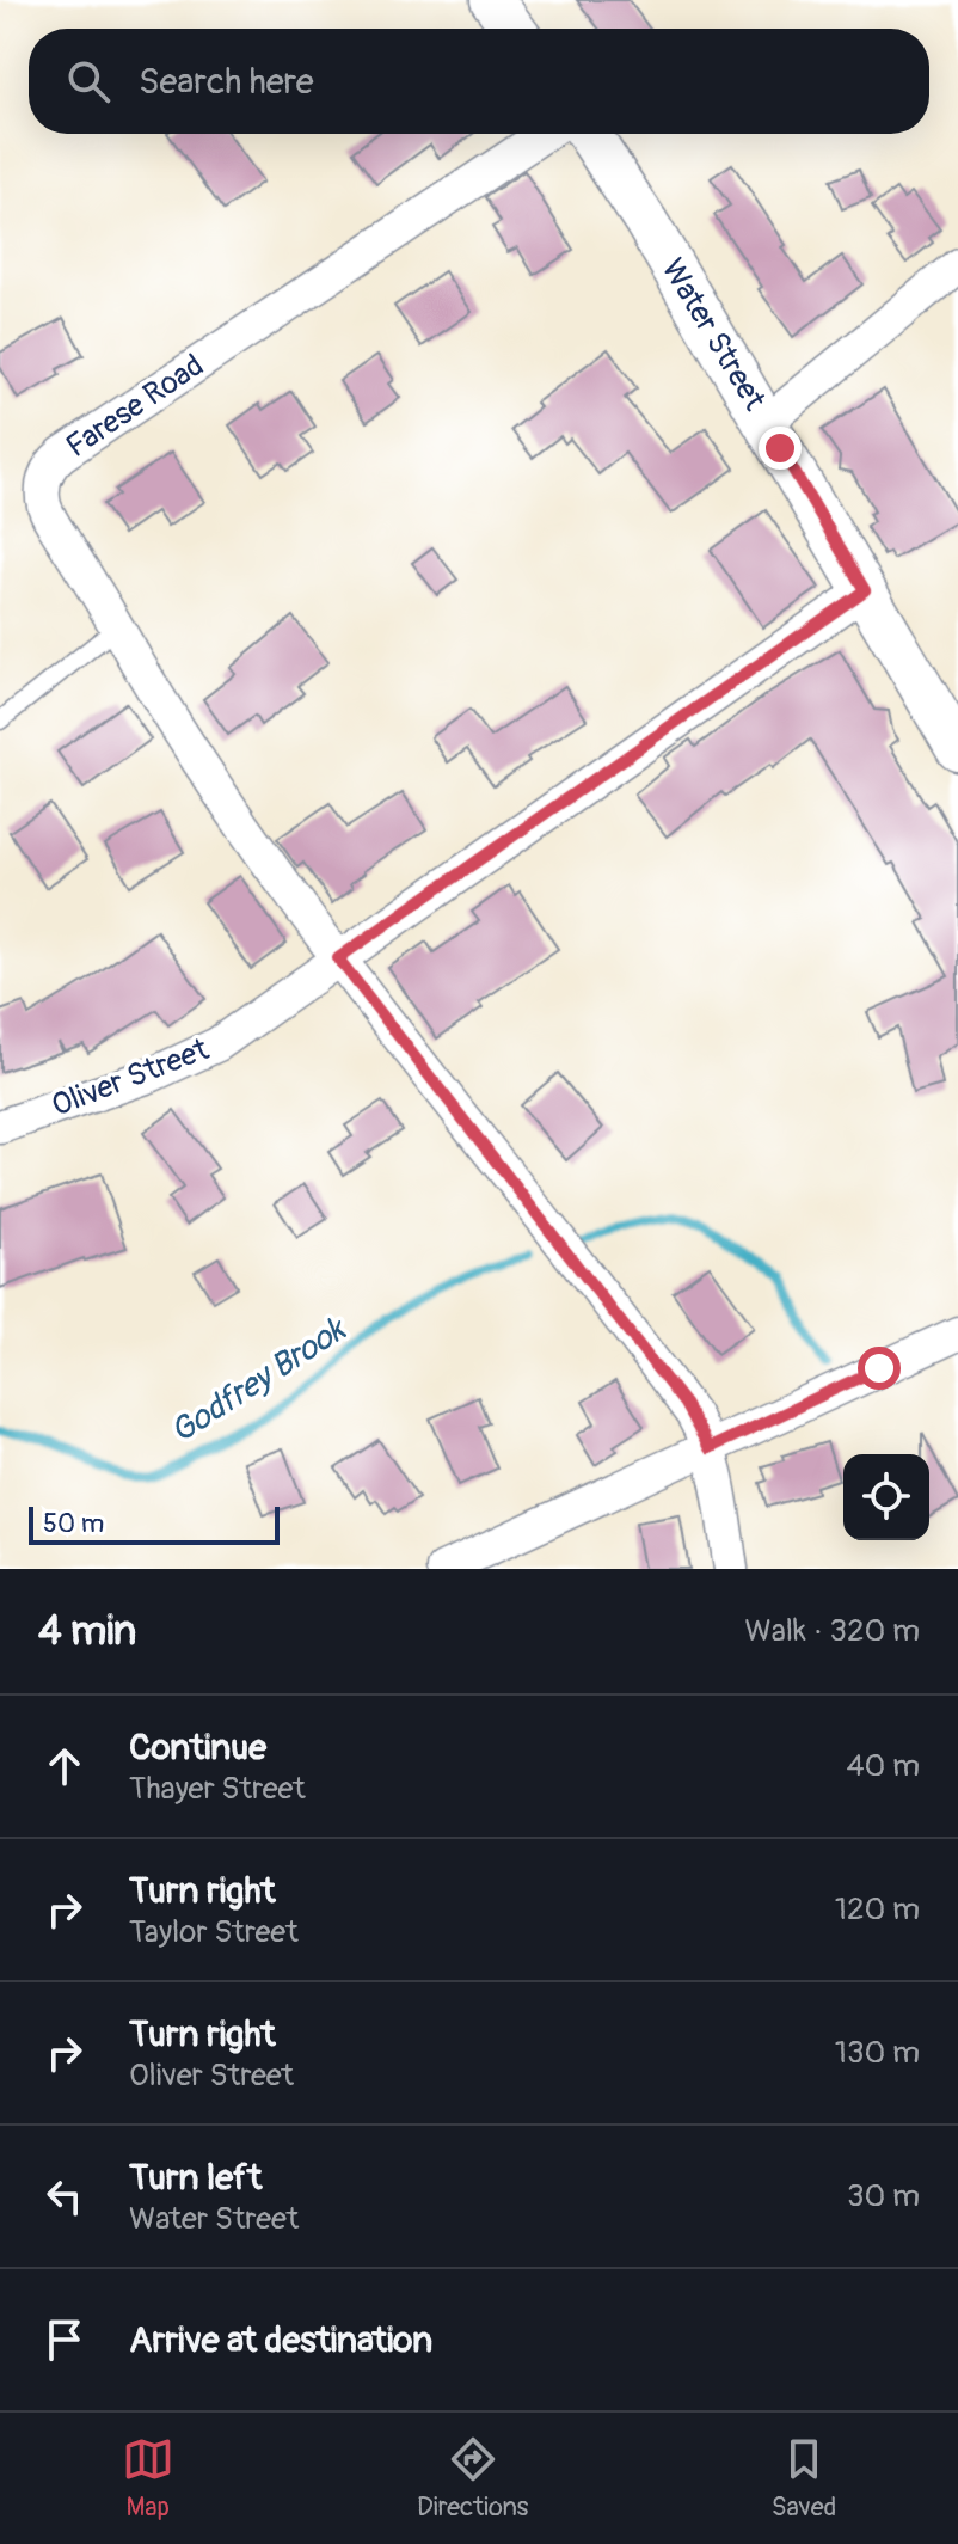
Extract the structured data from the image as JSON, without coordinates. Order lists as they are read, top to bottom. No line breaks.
{"streets":{"street":["Water Street","Farese Road","Oliver Street"]},"crossings":[["Water Street","Oliver Street"],["Farese Road","Oliver Street"]],"water":["Godfrey Brook"],"scale_bar":"50 m","page":{"search":"Search here","scale":"50 m","heading":["4 min","Walk · 320 m"],"list":[["Continue","Thayer Street","40 m"],["Turn right","Taylor Street","120 m"],["Turn right","Oliver Street","130 m"],["Turn left","Water Street","30 m"],"Arrive at destination"],"nav":["Map","Directions","Saved"]}}
